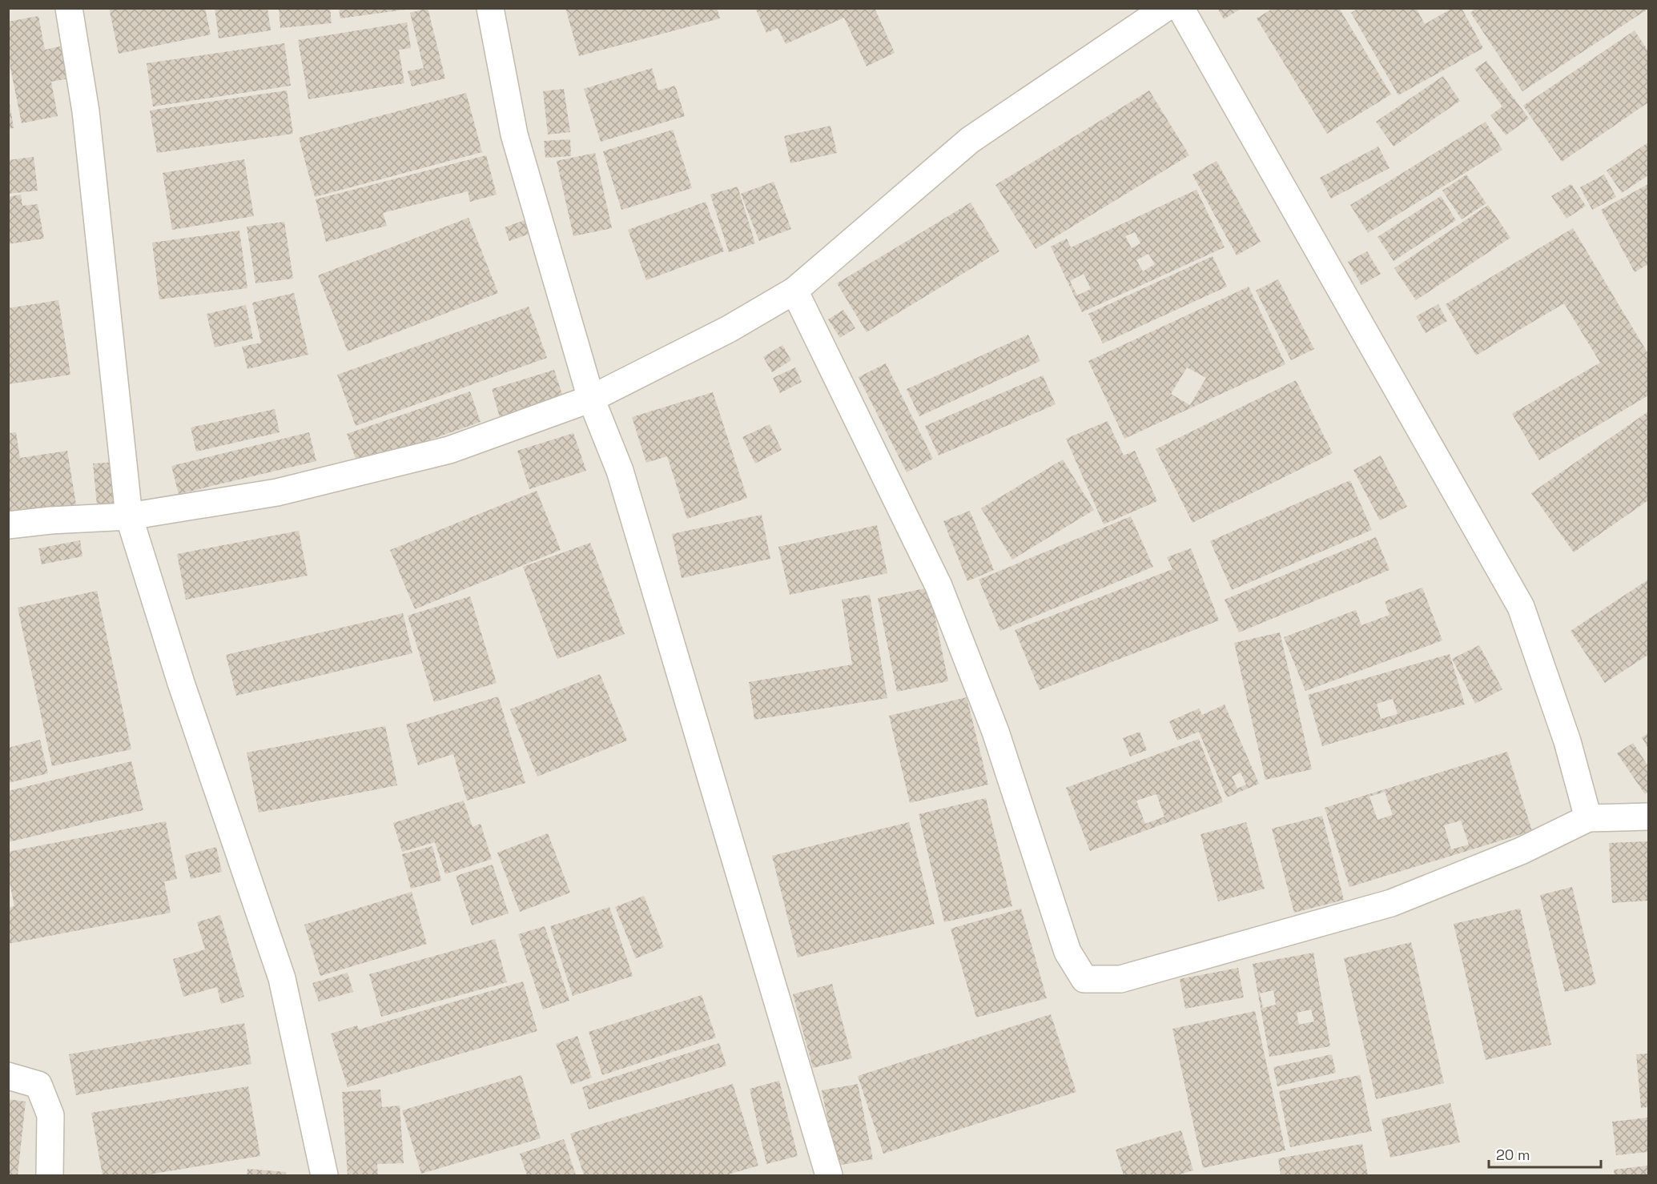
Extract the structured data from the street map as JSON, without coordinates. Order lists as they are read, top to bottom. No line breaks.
{"scale_bar":"20 m"}
